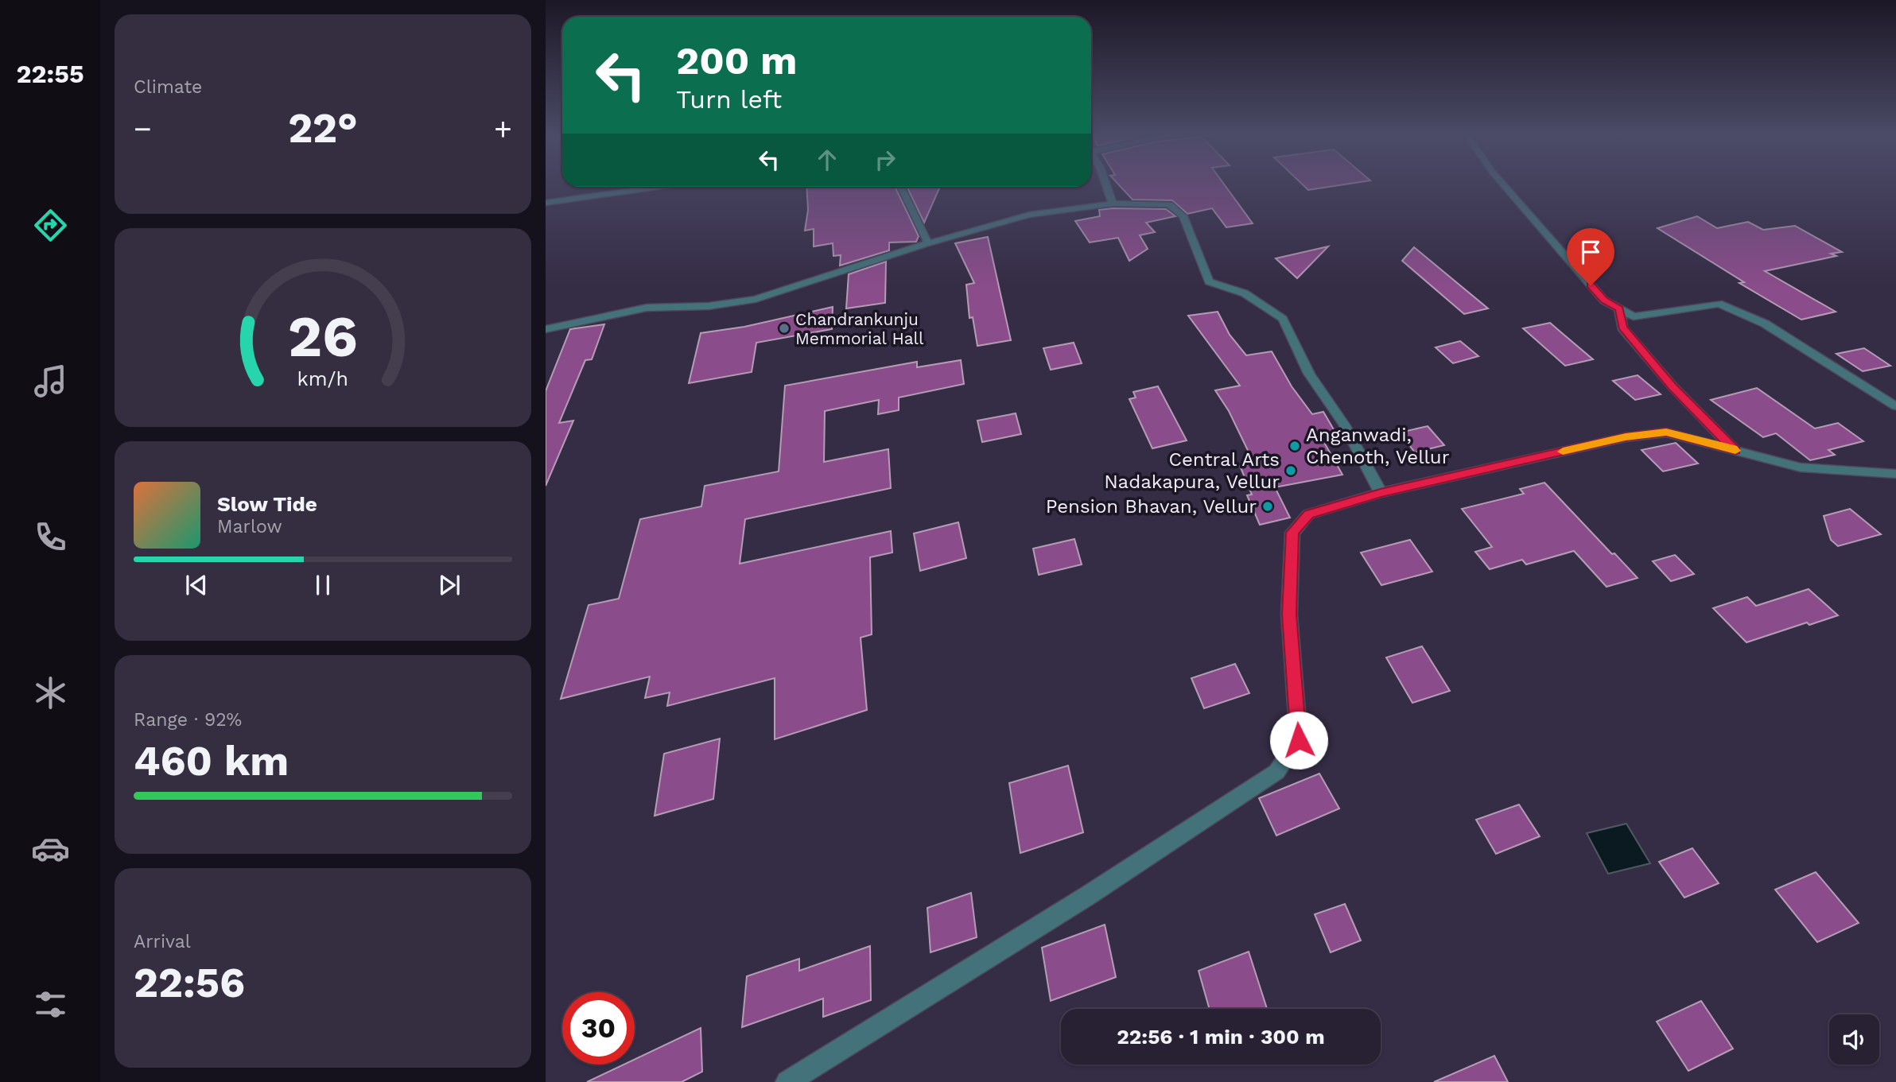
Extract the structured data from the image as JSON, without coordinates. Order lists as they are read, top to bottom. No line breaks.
{"places":["Chandrankunju Memmorial Hall","Anganwadi, Chenoth, Vellur","Central Arts Nadakapura, Vellur","Pension Bhavan, Vellur"],"page":{"tabs":"22:55","tile":["Climate",["Range · 92%","460 km"],["Arrival","22:56"]],"turn":["200 m","Turn left"],"heat":["−","22°","+"],"song":["Slow Tide","Marlow"],"limit":"30","trip":"22:56 · 1 min · 300 m","gauge":["26","km/h"]}}
